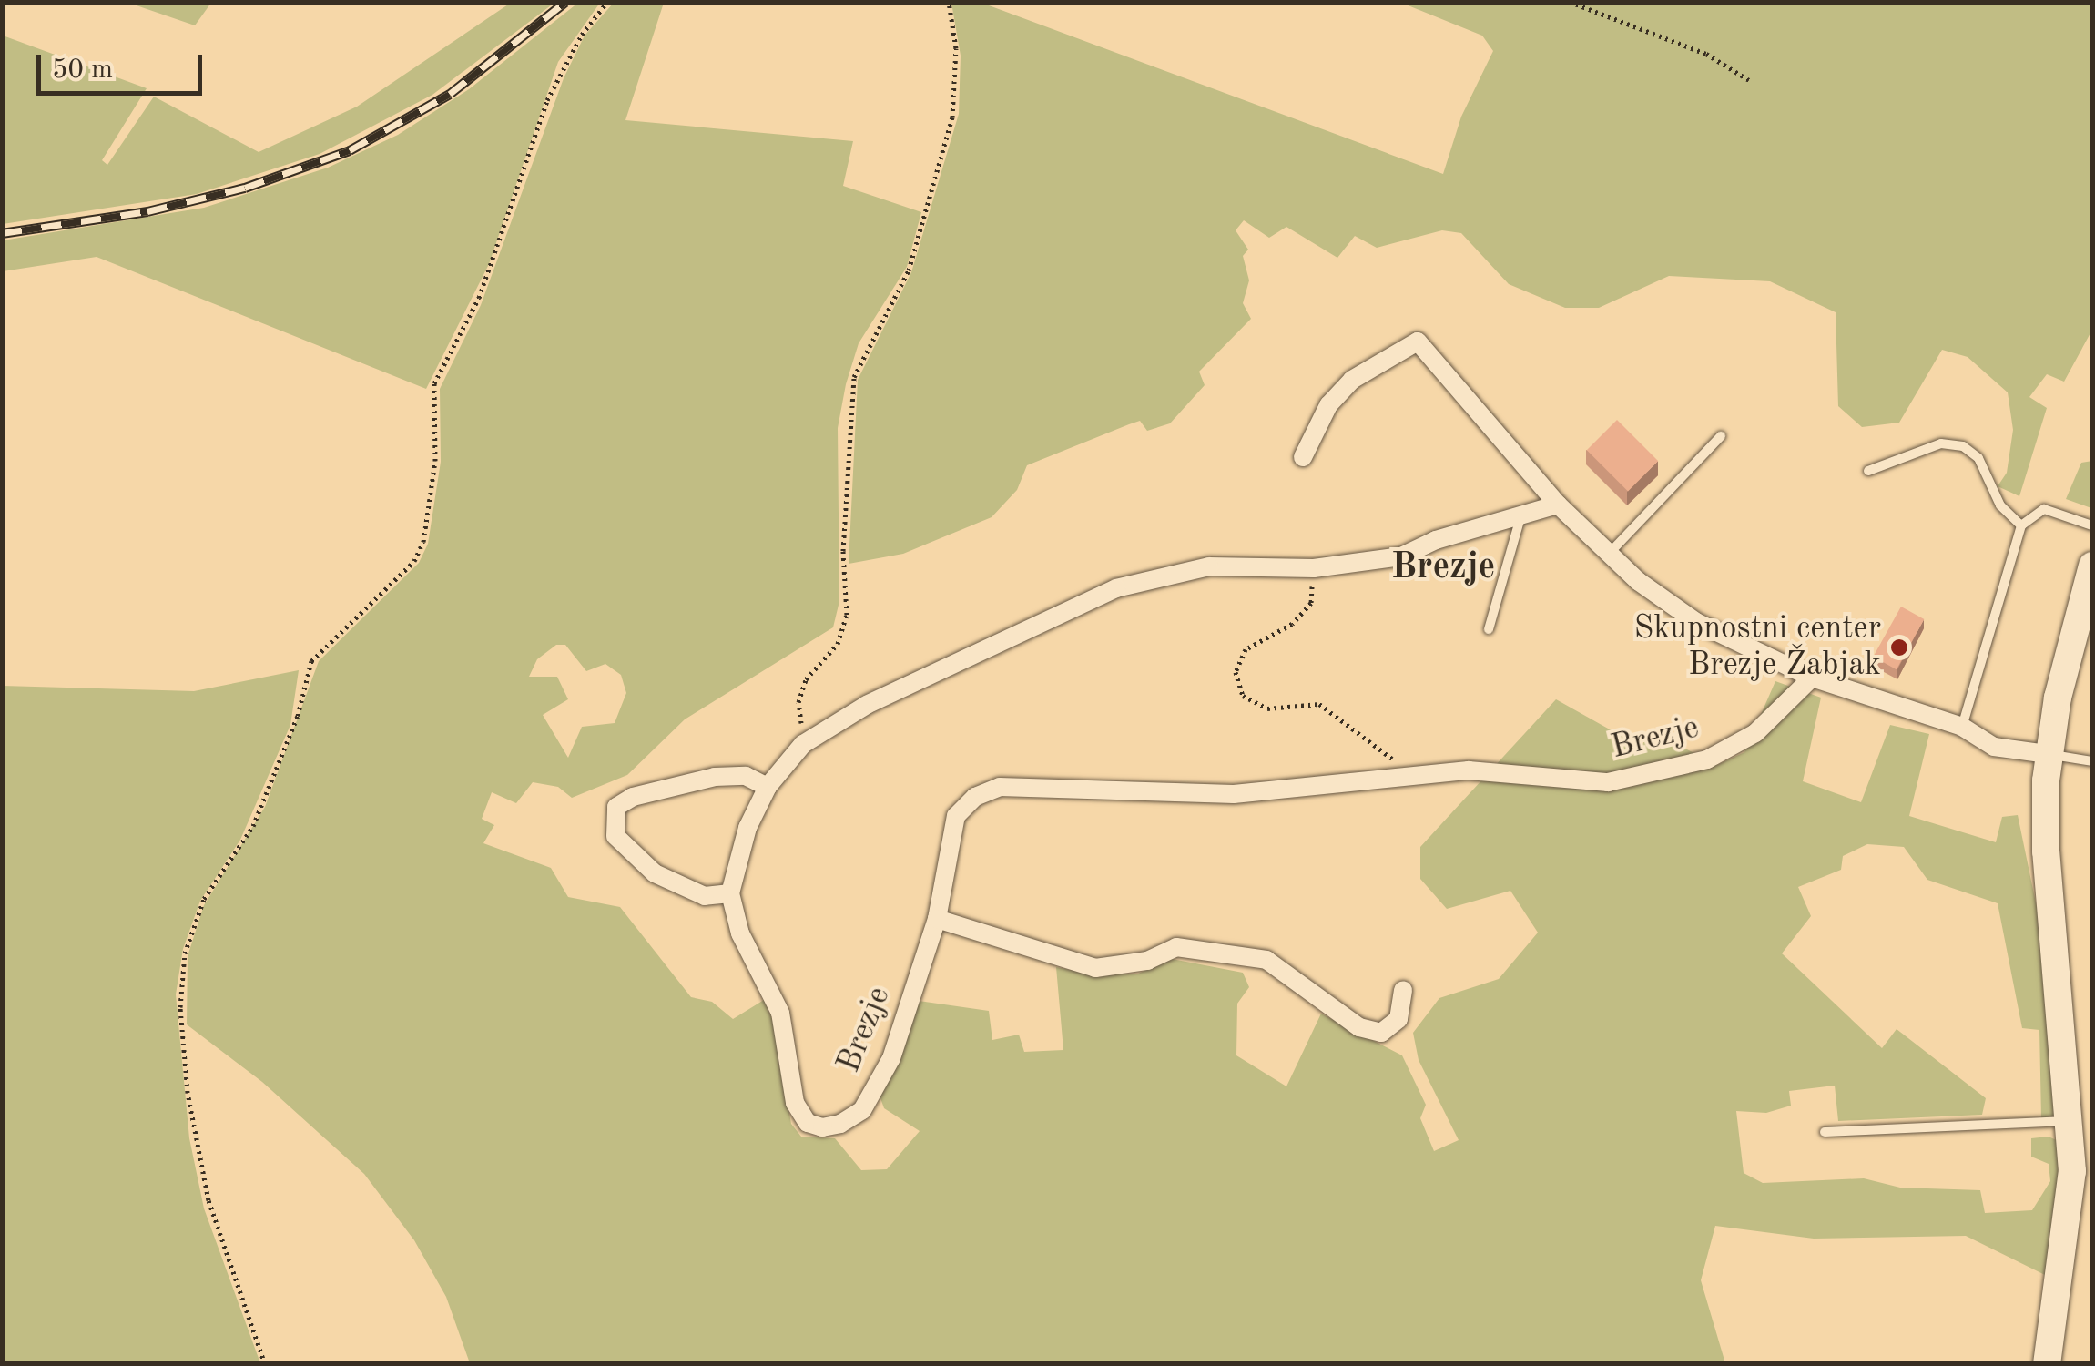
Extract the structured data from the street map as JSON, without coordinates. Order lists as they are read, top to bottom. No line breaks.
{"streets":{"street":["Brezje"]},"districts":["Brezje"],"places":["Skupnostni center Brezje Žabjak"],"scale_bar":"50 m"}
